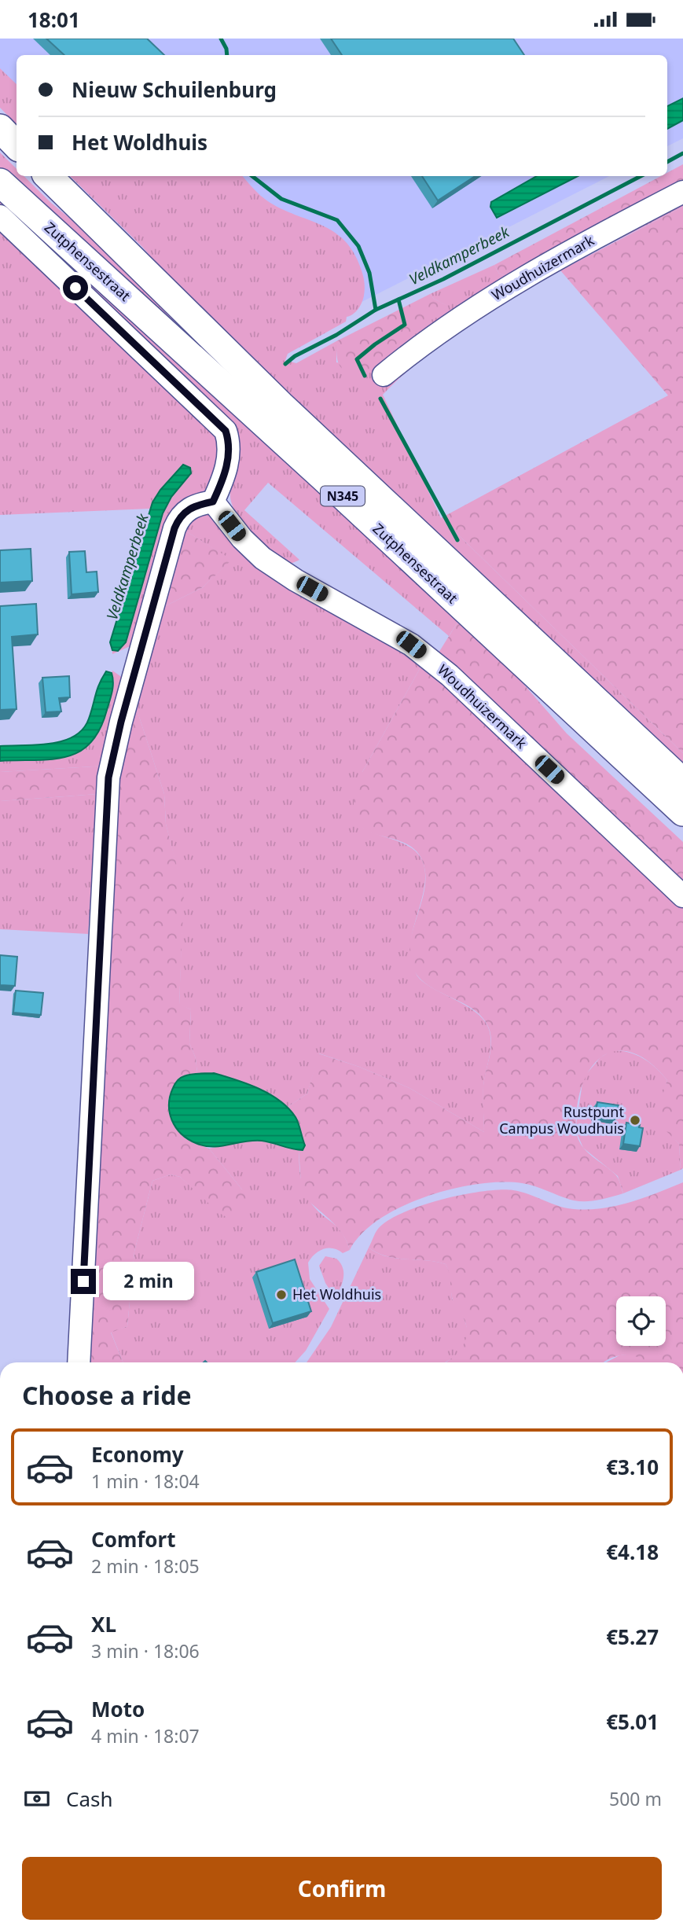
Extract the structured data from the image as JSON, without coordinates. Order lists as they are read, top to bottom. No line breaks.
{"streets":{"main road":["Zutphensestraat","N345"],"street":["Woudhuizermark"]},"water":["Veldkamperbeek"],"places":["Rustpunt Campus Woudhuis","Het Woldhuis"],"page":{"status":"18:01","banner":["Nieuw Schuilenburg","Het Woldhuis"],"bubble":"2 min","heading":"Choose a ride","list":[{"name":"Economy","note":"1 min · 18:04","value":"€3.10"},{"name":"Comfort","note":"2 min · 18:05","value":"€4.18"},{"name":"XL","note":"3 min · 18:06","value":"€5.27"},{"name":"Moto","note":"4 min · 18:07","value":"€5.01"}],"pay":["Cash","500 m"],"buttons":"Confirm"}}
